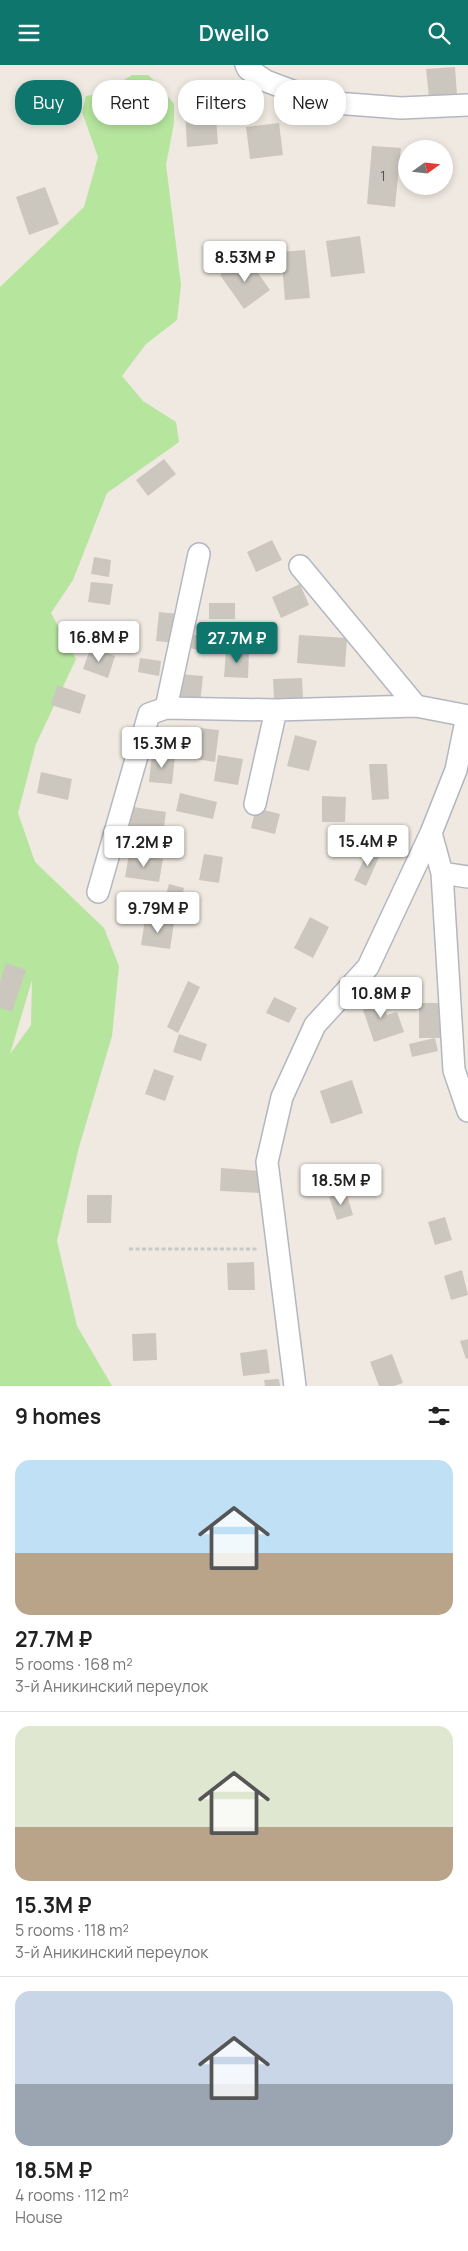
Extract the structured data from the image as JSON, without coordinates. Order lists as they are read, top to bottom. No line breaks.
{"house_numbers":["1"],"north":"right","page":{"header":"Dwello","chip":["Buy","Rent","Filters","New"],"price":["8.53M ₽","16.8M ₽","27.7M ₽","15.3M ₽","15.4M ₽","17.2M ₽","9.79M ₽","10.8M ₽","18.5M ₽"],"heading":"9 homes","list":[{"name":"27.7M ₽","note":"5 rooms · 168 m² · 3-й Аникинский переулок"},{"name":"15.3M ₽","note":"5 rooms · 118 m² · 3-й Аникинский переулок"},{"name":"18.5M ₽","note":"4 rooms · 112 m² · House"}]}}
